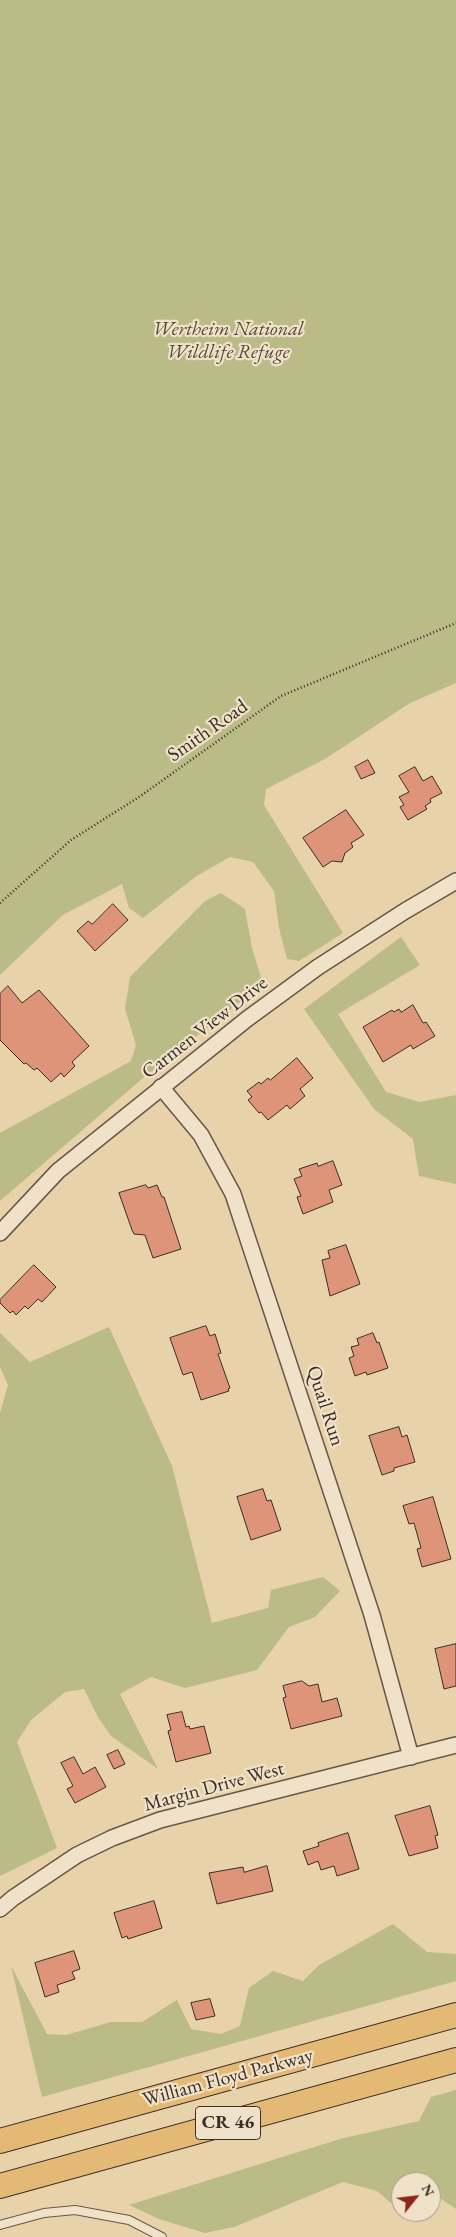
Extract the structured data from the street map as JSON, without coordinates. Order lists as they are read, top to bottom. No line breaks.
{"streets":{"highway":["William Floyd Parkway","CR 46"],"street":["Carmen View Drive","Quail Run","Margin Drive West"],"path":["Smith Road"]},"crossings":[["Carmen View Drive","Quail Run"],["Quail Run","Margin Drive West"]],"parks":["Wertheim National Wildlife Refuge"],"north":"top right"}
